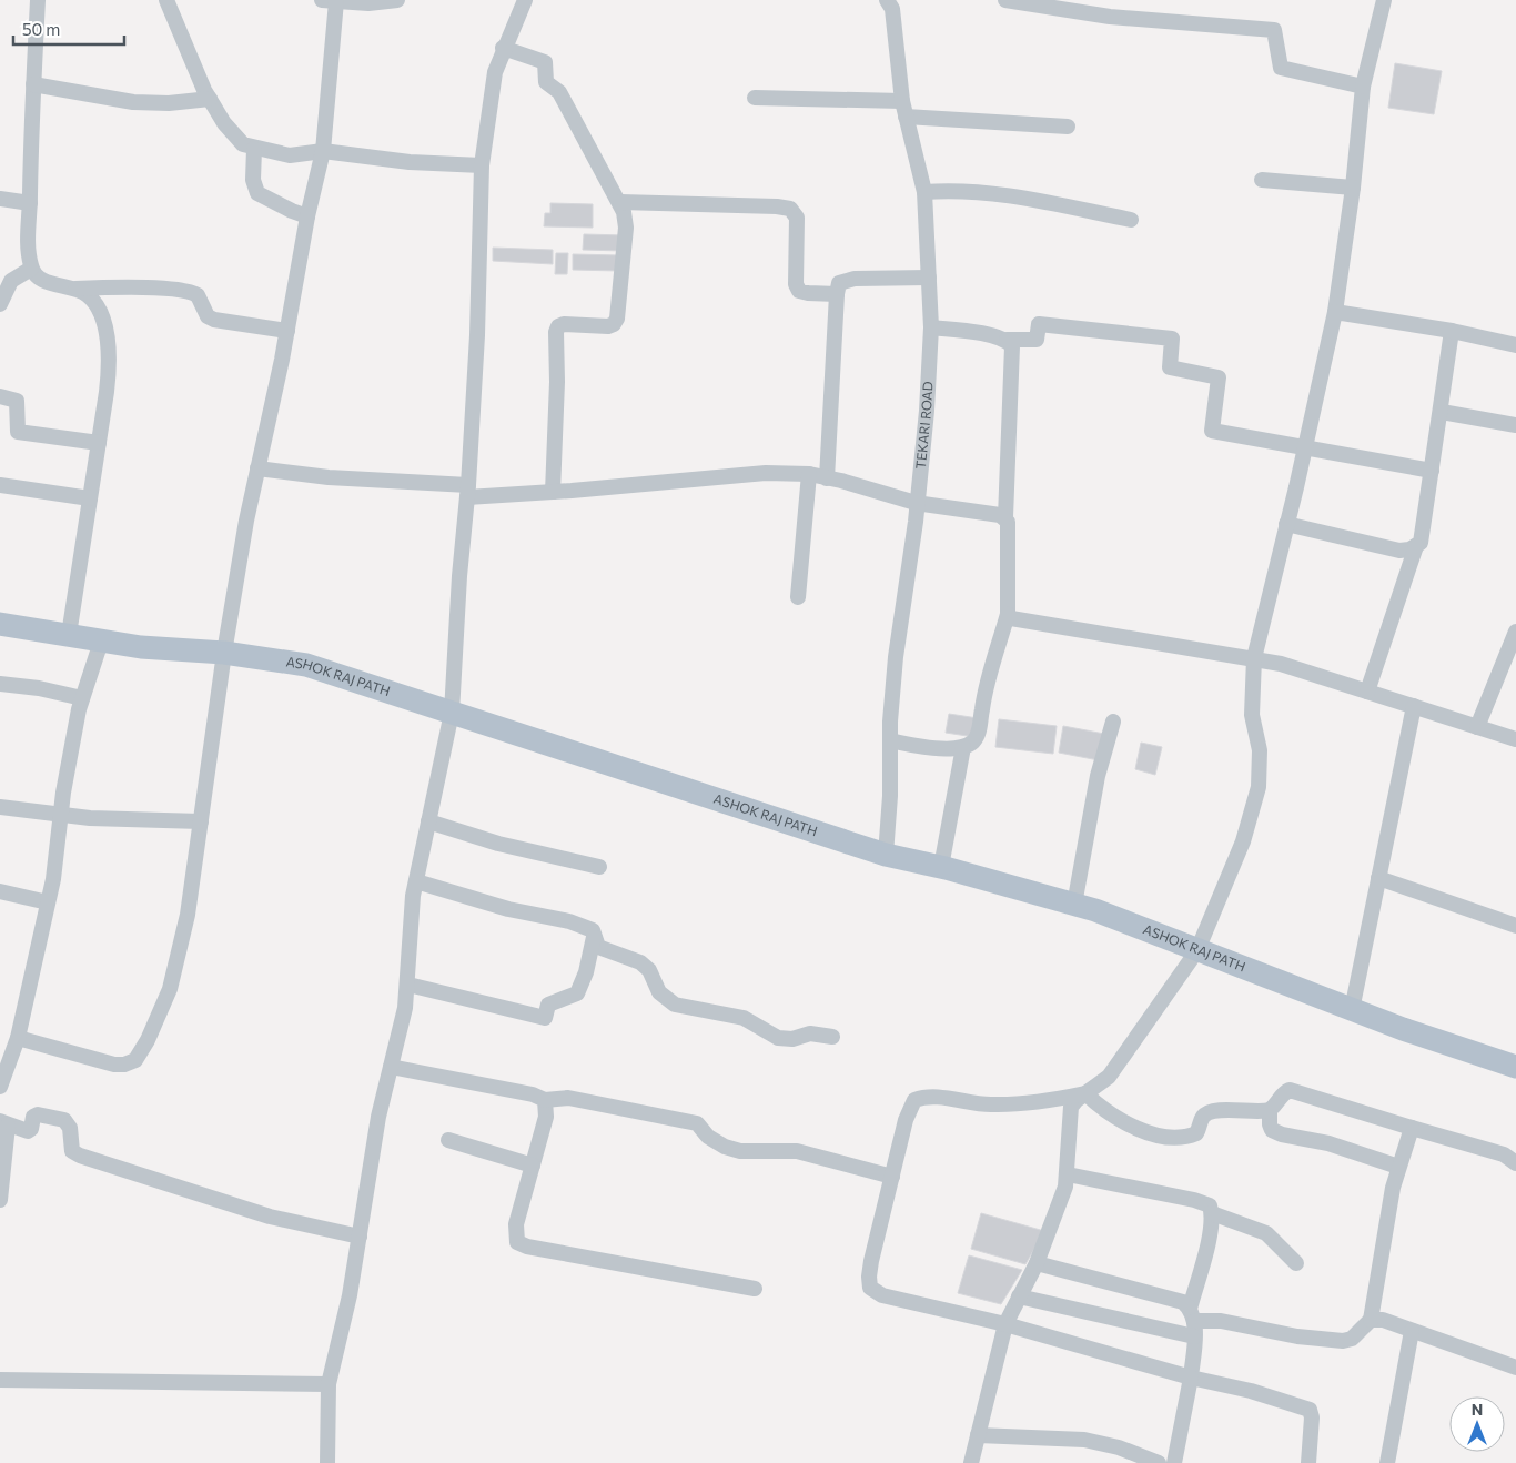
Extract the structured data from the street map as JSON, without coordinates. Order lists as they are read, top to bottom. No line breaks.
{"streets":{"main road":["ASHOK RAJ PATH"],"street":["TEKARI ROAD"]},"crossings":[["TEKARI ROAD","ASHOK RAJ PATH"]],"scale_bar":"50 m","north":"top"}
